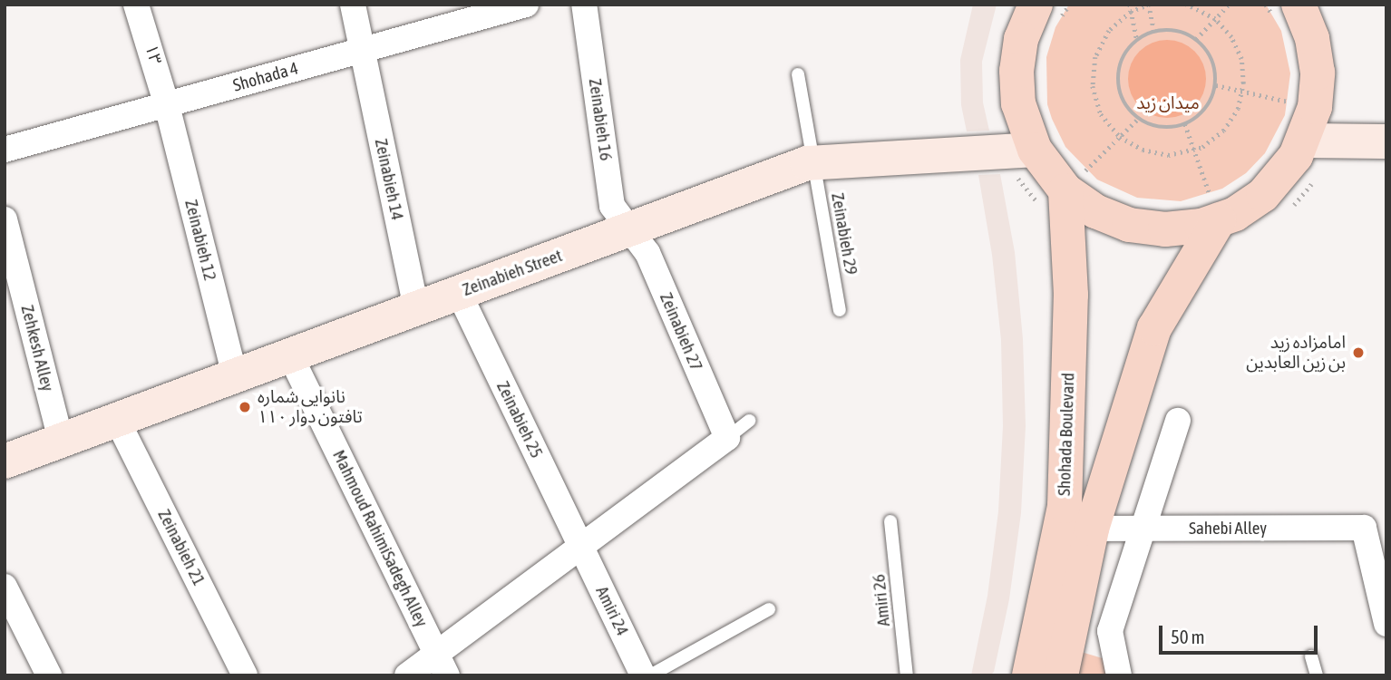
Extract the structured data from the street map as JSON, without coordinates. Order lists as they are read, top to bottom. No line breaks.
{"streets":{"main road":["Shohada Boulevard"],"street":["۱۳","Shohada 4","Zeinabieh 16","Zeinabieh 14","Zeinabieh 12","Zeinabieh Street","Zeinabieh 27","Zehkesh Alley","Zeinabieh 25","Sahebi Alley","Mahmoud RahimiSadegh Alley","Zeinabieh 21","Amiri 24"],"lane":["Zeinabieh 29","Amiri 26"]},"crossings":[["۱۳","Shohada 4"],["۱۳","Zeinabieh 12"],["Shohada 4","Zeinabieh 14"],["Shohada 4","Zeinabieh 12"],["Zeinabieh 16","Zeinabieh Street"],["Zeinabieh 16","Zeinabieh 27"],["Zeinabieh 14","Zeinabieh Street"],["Zeinabieh 29","Zeinabieh Street"],["Zeinabieh 12","Zeinabieh Street"],["Zeinabieh Street","Zeinabieh 27"],["Zeinabieh Street","Zehkesh Alley"],["Zeinabieh Street","Zeinabieh 25"],["Zeinabieh Street","Mahmoud RahimiSadegh Alley"],["Zeinabieh Street","Zeinabieh 21"],["Zeinabieh 25","Amiri 24"]],"parks":["میدان زید"],"places":["امامزاده زید بن زین العابدین","نانوایی شماره ۱۱۰ تافتون دوار"],"scale_bar":"50 m"}
